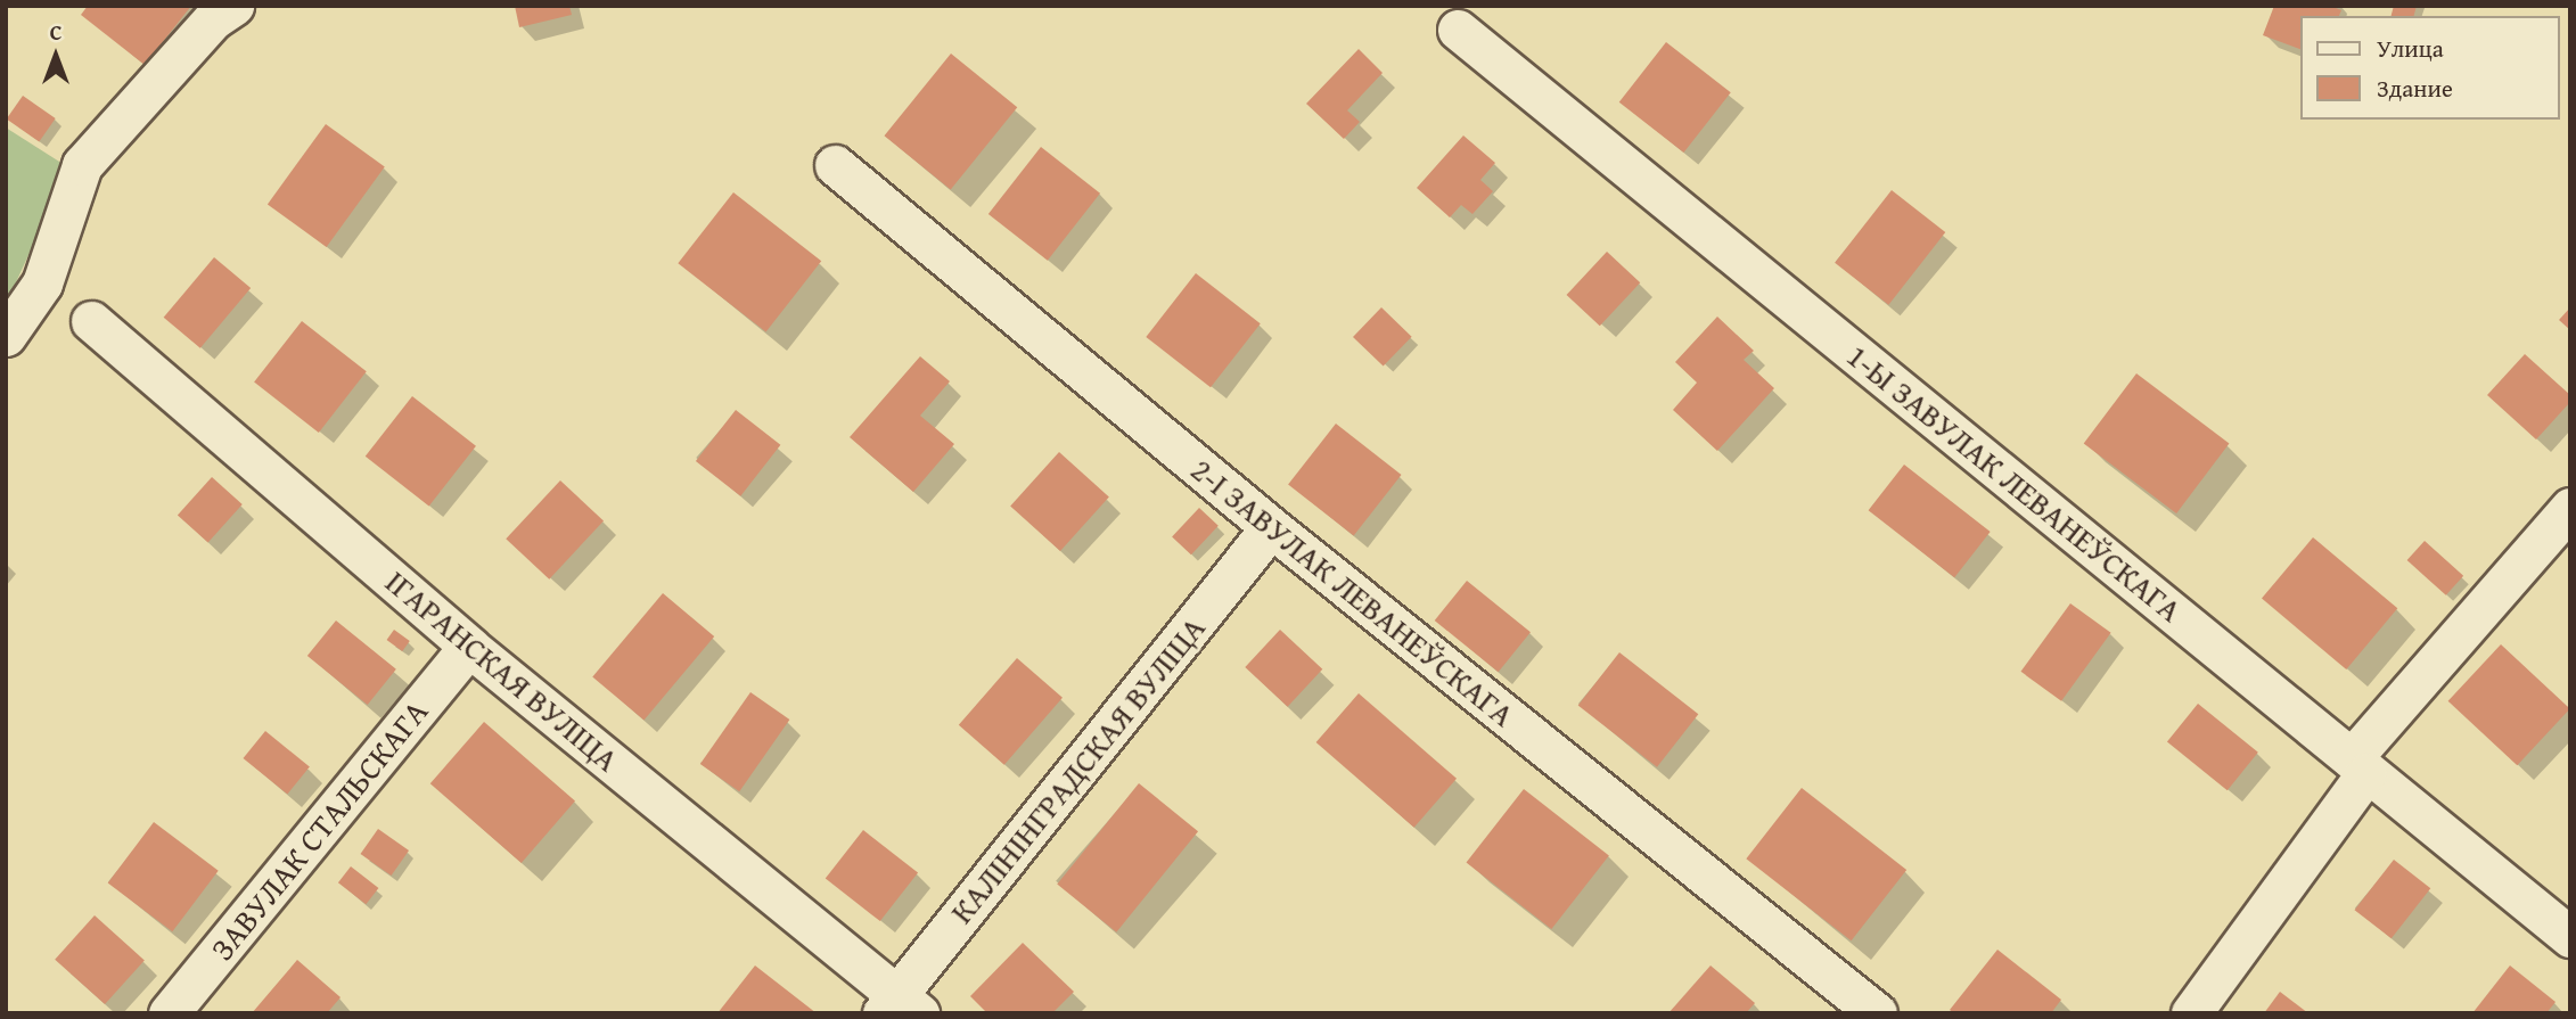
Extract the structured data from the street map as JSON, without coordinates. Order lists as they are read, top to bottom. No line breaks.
{"streets":{"street":["1-Ы ЗАВУЛАК ЛЕВАНЕЎСКАГА","2-І ЗАВУЛАК ЛЕВАНЕЎСКАГА","ІГАРАНСКАЯ ВУЛІЦА","КАЛІНІНГРАДСКАЯ ВУЛІЦА","ЗАВУЛАК СТАЛЬСКАГА"]},"crossings":[["2-І ЗАВУЛАК ЛЕВАНЕЎСКАГА","КАЛІНІНГРАДСКАЯ ВУЛІЦА"],["ІГАРАНСКАЯ ВУЛІЦА","КАЛІНІНГРАДСКАЯ ВУЛІЦА"],["ІГАРАНСКАЯ ВУЛІЦА","ЗАВУЛАК СТАЛЬСКАГА"]],"legend":["Улица","Здание"],"north":"top"}
